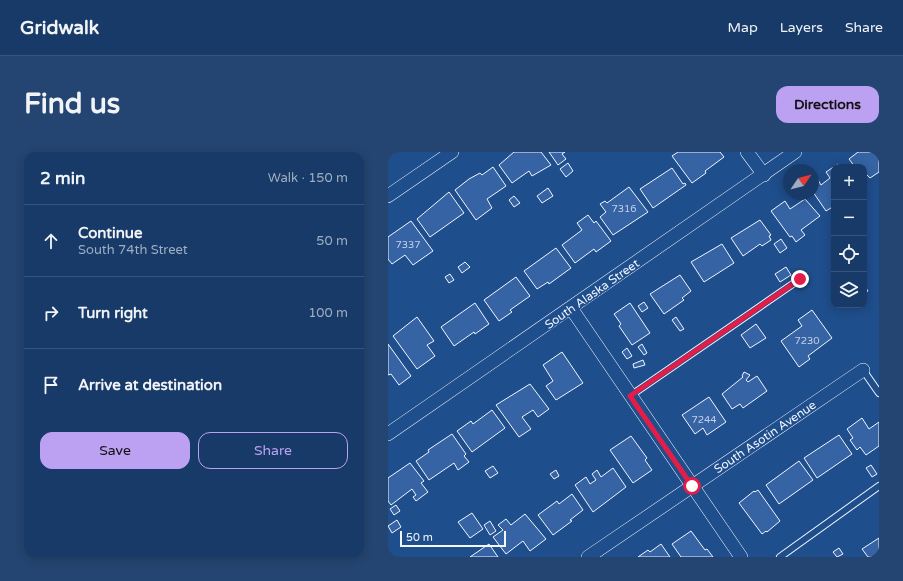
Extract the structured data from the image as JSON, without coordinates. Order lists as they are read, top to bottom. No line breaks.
{"streets":{"street":["South Alaska Street","South Asotin Avenue"]},"house_numbers":["7316","7337","7230","7244"],"scale_bar":"50 m","north":"top right","page":{"header":"Gridwalk","nav":["Map","Layers","Share"],"buttons":["Directions",["Save","Share"]],"title":"Find us","heading":["2 min","Walk · 150 m"],"map_buttons":["+","−"],"list":[["Continue","South 74th Street","50 m"],["Turn right","100 m"],"Arrive at destination"],"scale":"50 m"}}
